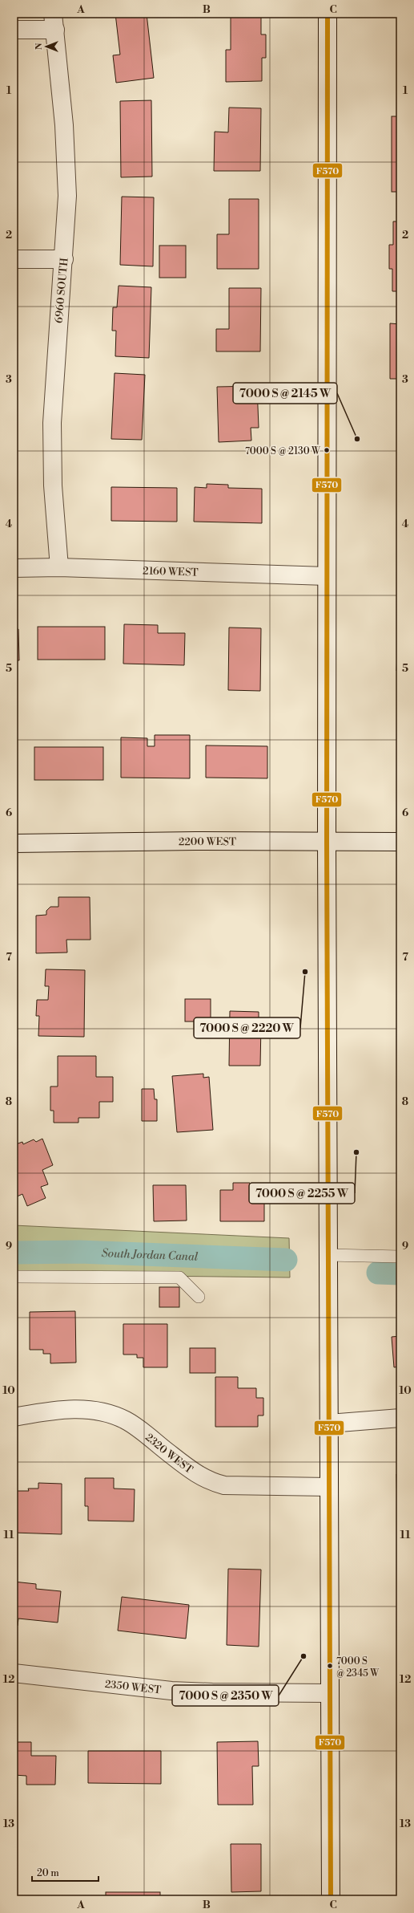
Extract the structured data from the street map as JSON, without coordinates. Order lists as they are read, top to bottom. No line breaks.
{"streets":{"street":["6960 SOUTH","2160 WEST","2200 WEST","2320 WEST","2350 WEST"]},"crossings":[["6960 SOUTH","2160 WEST"]],"water":["South Jordan Canal"],"places":["7000 S @ 2145 W","7000 S @ 2130 W","7000 S @ 2220 W","7000 S @ 2255 W","7000 S @ 2350 W","7000 S @ 2345 W"],"lines":["transit line F570"],"scale_bar":"20 m","north":"left","grid":{"columns":["A","B","C"],"rows":["1","2","3","4","5","6","7","8","9","10","11","12","13"]}}
